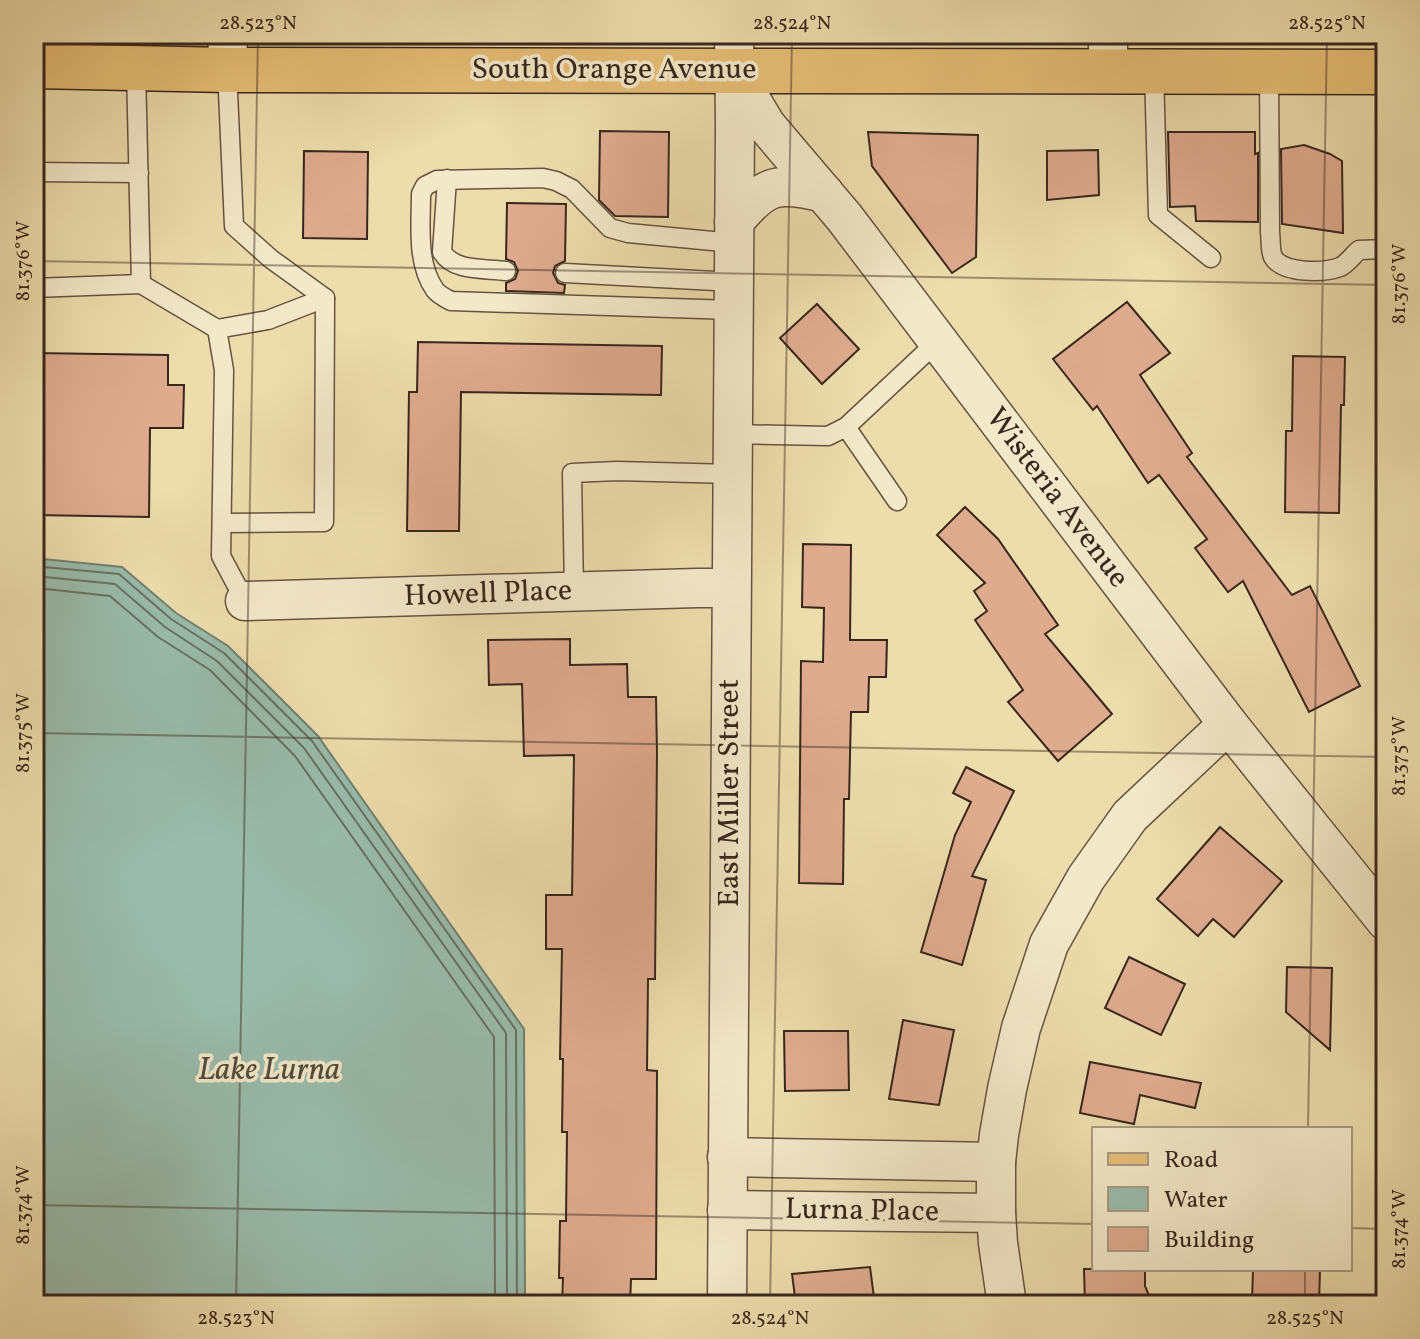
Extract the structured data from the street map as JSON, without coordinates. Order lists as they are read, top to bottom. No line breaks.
{"streets":{"main road":["South Orange Avenue"],"street":["Wisteria Avenue","Howell Place","East Miller Street","Lurna Place"]},"crossings":[["South Orange Avenue","Wisteria Avenue"],["Howell Place","East Miller Street"],["East Miller Street","Lurna Place"]],"water":["Lake Lurna"],"legend":["Road","Water","Building"],"coordinates":["28.523°N","28.524°N","28.525°N","81.376°W","81.375°W","81.374°W"]}
